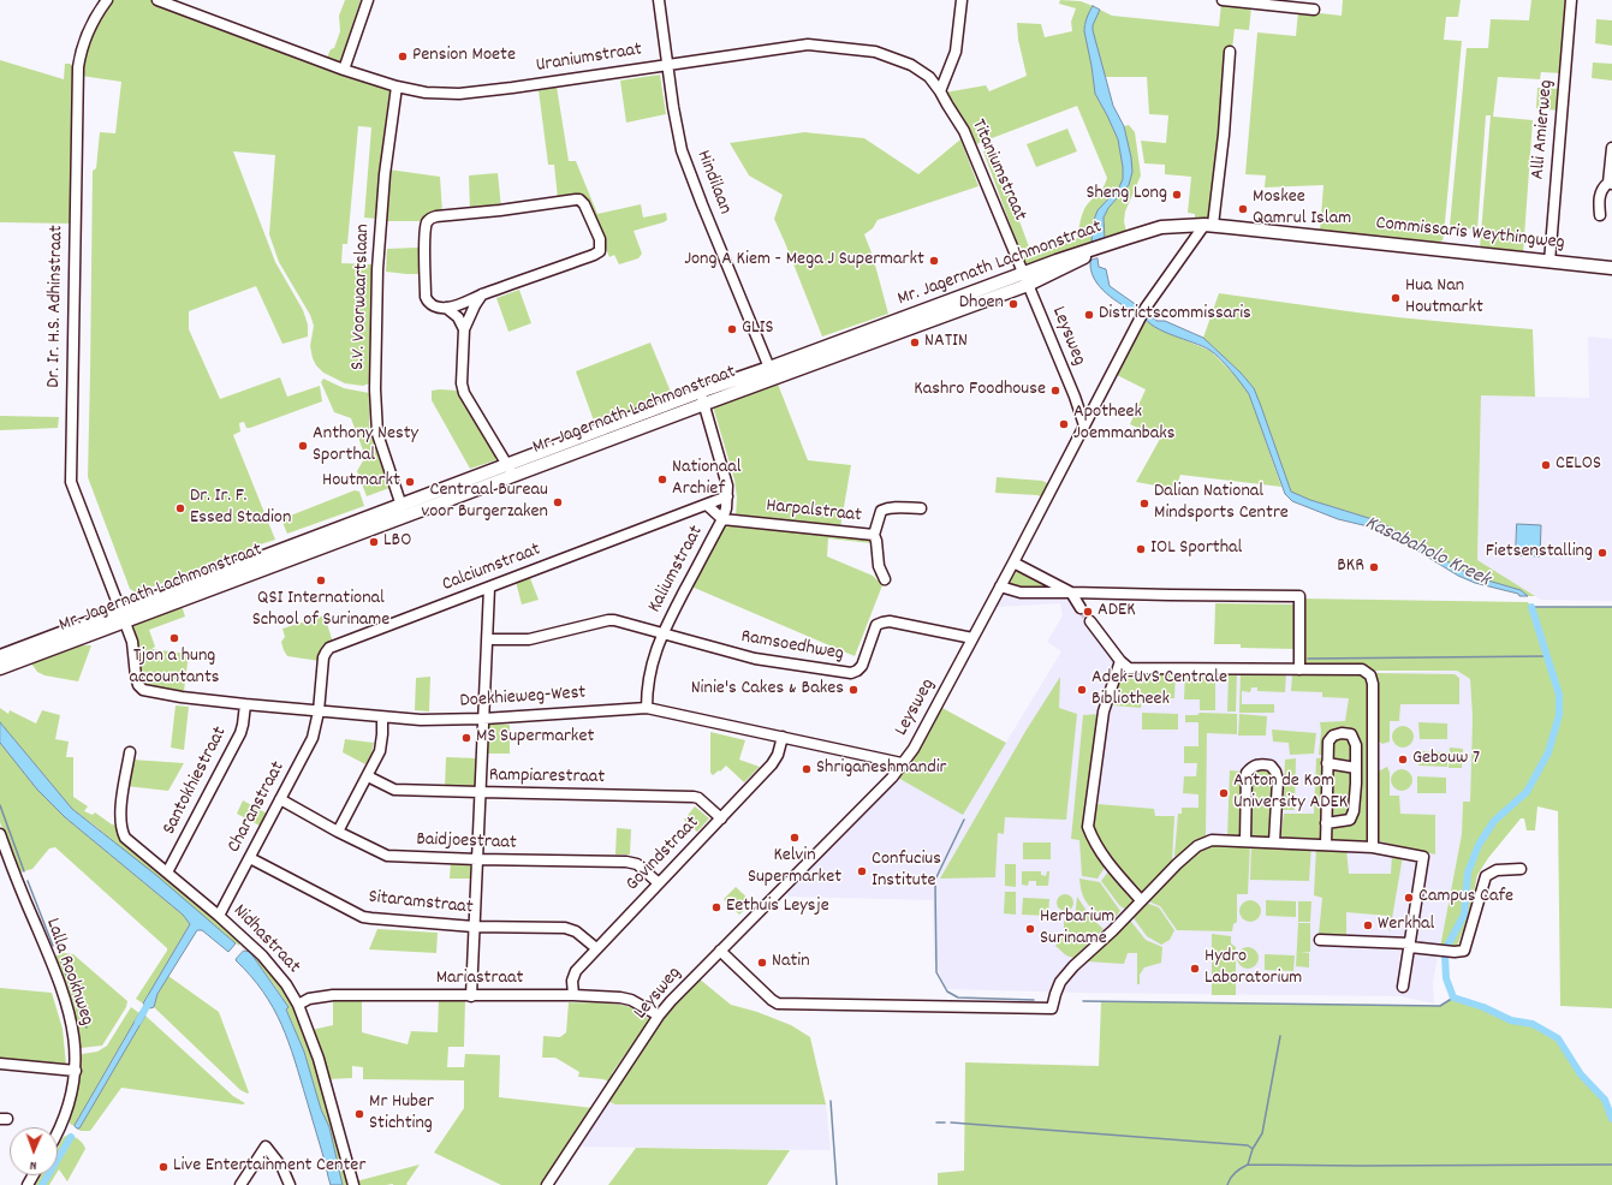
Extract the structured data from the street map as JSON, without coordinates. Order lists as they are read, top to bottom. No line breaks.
{"streets":{"main road":["Commissaris Weythingweg","Mr. Jagernath Lachmonstraat"],"street":["Uraniumstraat","Alli Amierweg","Titaniumstraat","Hindilaan","S.V. Voorwaartslaan","Dr. Ir. H.S. Adhinstraat","Leysweg","Harpalstraat","Calciumstraat","Kaliumstraat","Ramsoedhweg","Doekhieweg-West","Rampiarestraat","Santokhiestraat","Charanstraat","Baidjoestraat","Govindstraat","Sitaramstraat","Nidhastraat","Lalla Rookhweg","Mariastraat"]},"crossings":[["Uraniumstraat","Titaniumstraat"],["Uraniumstraat","Hindilaan"],["Uraniumstraat","S.V. Voorwaartslaan"],["Alli Amierweg","Commissaris Weythingweg"],["Titaniumstraat","Mr. Jagernath Lachmonstraat"],["Titaniumstraat","Leysweg"],["Hindilaan","Mr. Jagernath Lachmonstraat"],["Commissaris Weythingweg","Mr. Jagernath Lachmonstraat"],["Mr. Jagernath Lachmonstraat","S.V. Voorwaartslaan"],["Mr. Jagernath Lachmonstraat","Dr. Ir. H.S. Adhinstraat"],["Mr. Jagernath Lachmonstraat","Leysweg"],["Mr. Jagernath Lachmonstraat","Kaliumstraat"],["Dr. Ir. H.S. Adhinstraat","Doekhieweg-West"],["Leysweg","Ramsoedhweg"],["Leysweg","Doekhieweg-West"],["Leysweg","Mariastraat"],["Harpalstraat","Kaliumstraat"],["Calciumstraat","Kaliumstraat"],["Calciumstraat","Doekhieweg-West"],["Calciumstraat","Charanstraat"],["Kaliumstraat","Ramsoedhweg"],["Kaliumstraat","Doekhieweg-West"],["Doekhieweg-West","Santokhiestraat"],["Doekhieweg-West","Charanstraat"],["Doekhieweg-West","Govindstraat"],["Rampiarestraat","Govindstraat"],["Santokhiestraat","Nidhastraat"],["Charanstraat","Baidjoestraat"],["Charanstraat","Sitaramstraat"],["Charanstraat","Nidhastraat"],["Baidjoestraat","Govindstraat"],["Govindstraat","Sitaramstraat"],["Govindstraat","Mariastraat"],["Nidhastraat","Mariastraat"]],"water":["Kasabaholo Kreek"],"places":["Pension Moete","Sheng Long","Moskee Qamrul Islam","Jong A Kiem - Mega J Supermarkt","Hua Nan Houtmarkt","Dhoen","Districtscommissaris","GLIS","NATIN","Kashro Foodhouse","Apotheek Joemmanbaks","Anthony Nesty Sporthal","CELOS","Nationaal Archief","Houtmarkt","Centraal Bureau voor Burgerzaken","Dalian National Mindsports Centre","Dr. Ir. F. Essed Stadion","LBO","IOL Sporthal","Fietsenstalling","BKR","QSI International School of Suriname","ADEK","Tjon a hung accountants","Ninie's Cakes & Bakes","Adek-UvS Centrale Bibliotheek","MS Supermarket","Gebouw 7","Shriganeshmandir","Anton de Kom University ADEK","Kelvin Supermarket","Confucius Institute","Campus Cafe","Eethuis Leysje","Werkhal","Herbarium Suriname","Natin","Hydro Laboratorium","Mr Huber Stichting","Live Entertainment Center"],"north":"bottom"}
